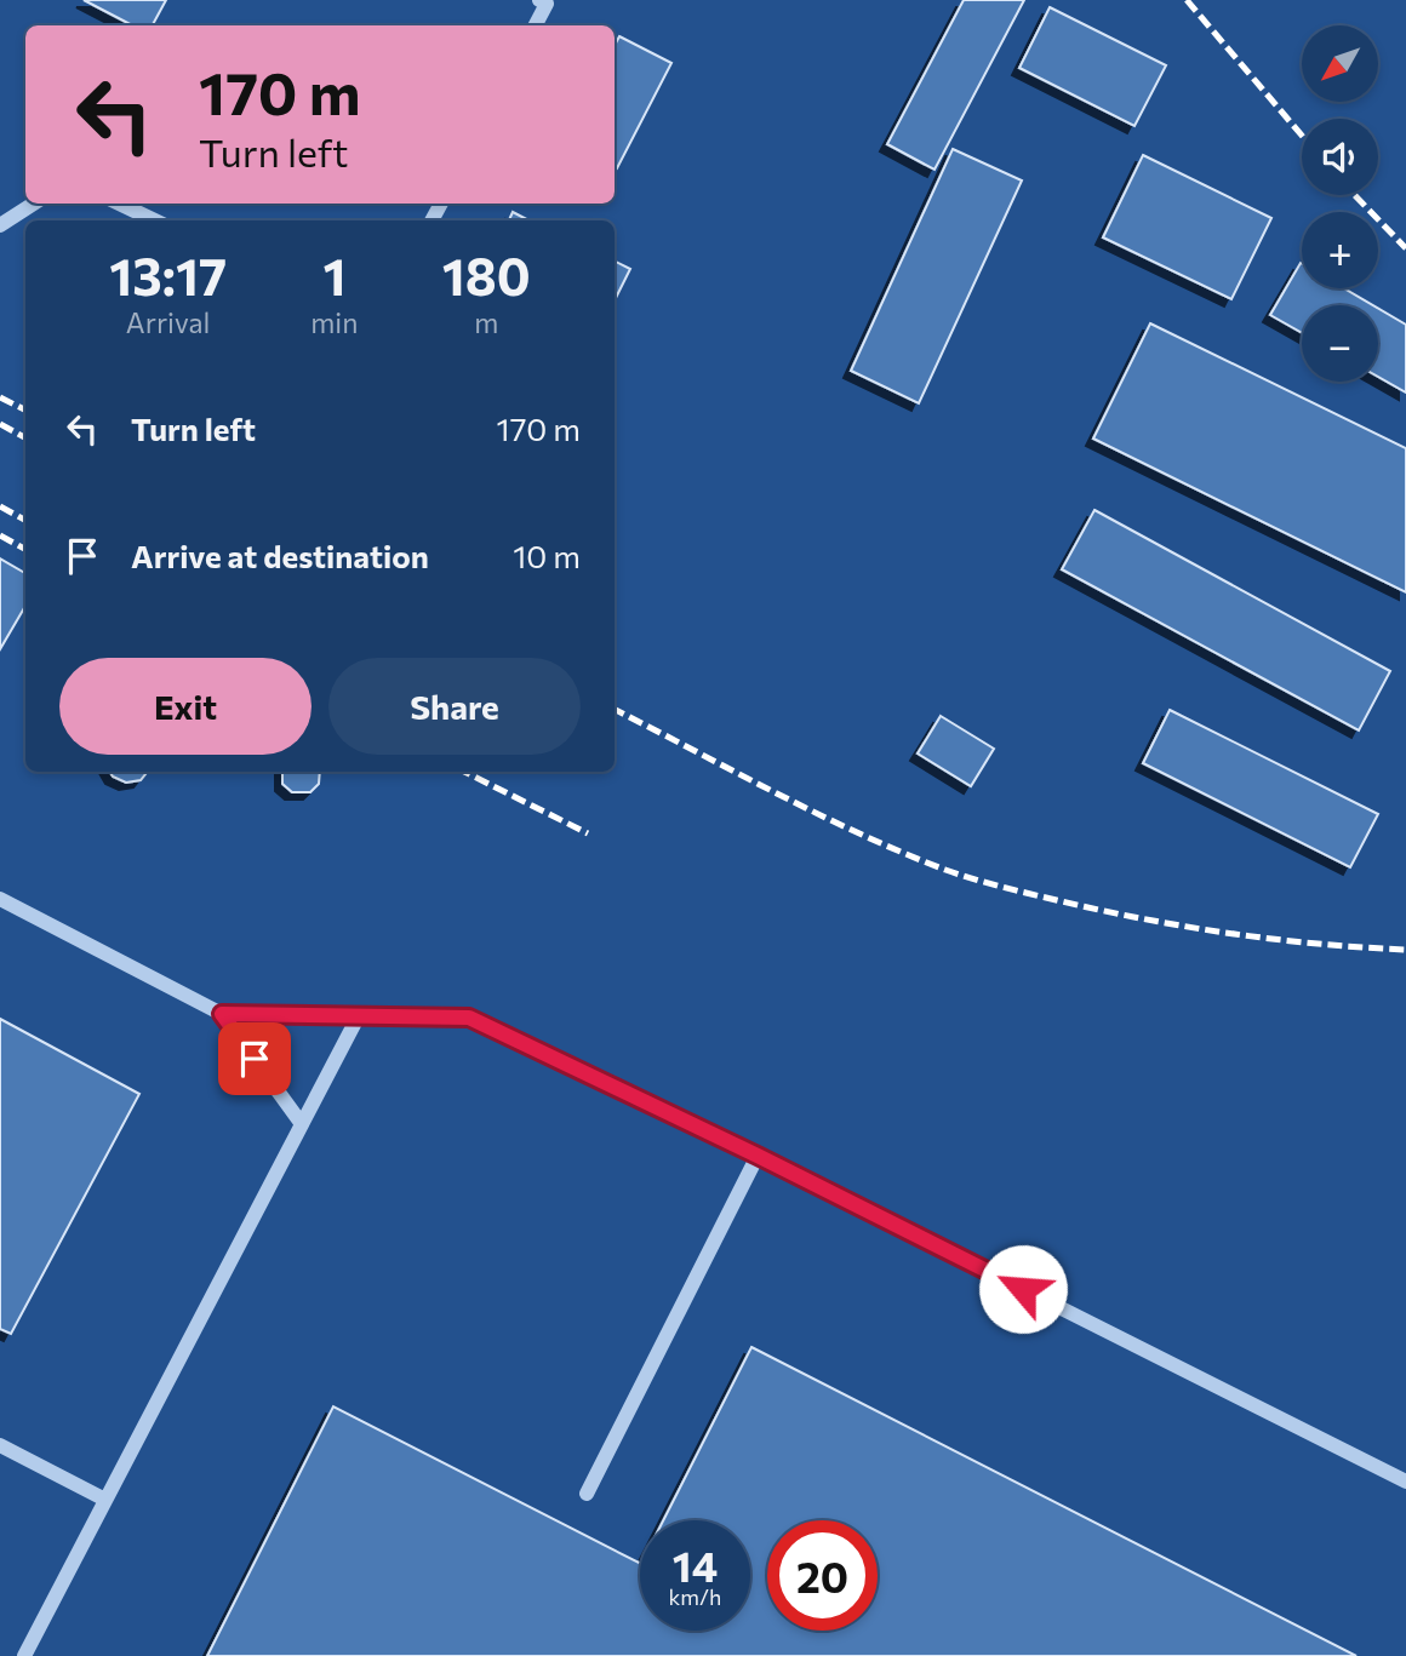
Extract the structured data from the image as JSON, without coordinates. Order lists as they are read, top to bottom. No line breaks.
{"north":"bottom left","page":{"map_buttons":["+","−"],"turn":["170 m","Turn left"],"eta":["13:17","Arrival","1","min","180","m"],"list":[{"name":"Turn left","value":"170 m"},{"name":"Arrive at destination","value":"10 m"}],"buttons":["Exit","Share"],"speed":"14 km/h","limit":"20"}}
